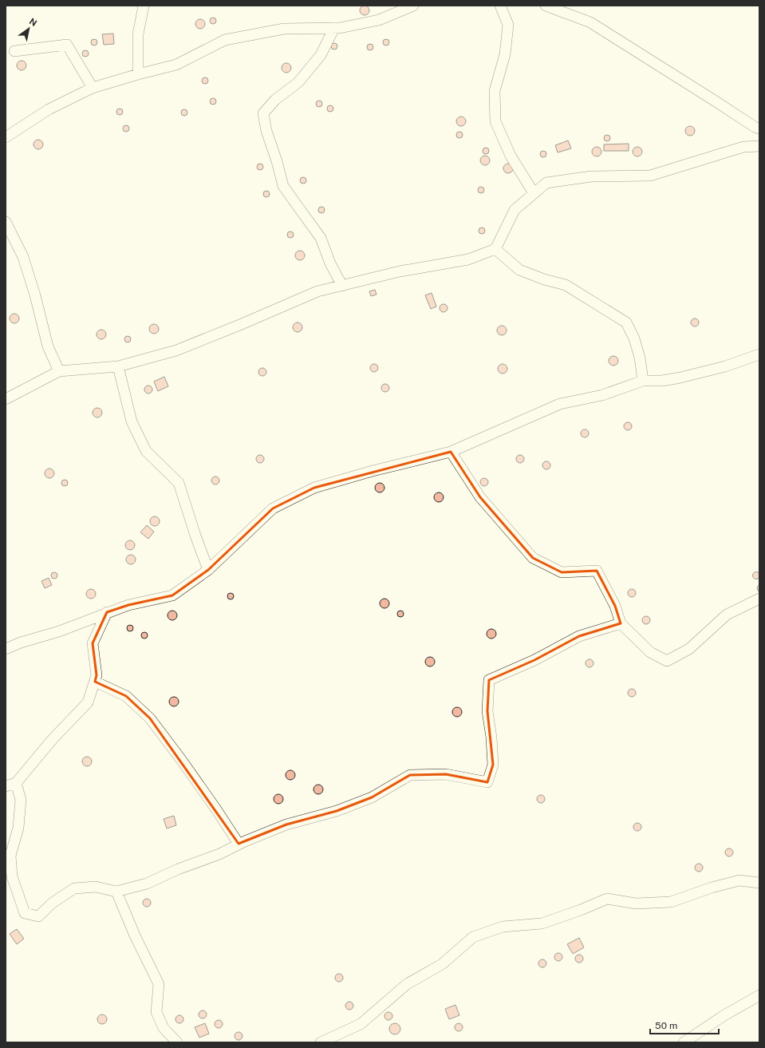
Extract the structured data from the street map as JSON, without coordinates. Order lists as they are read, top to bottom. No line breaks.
{"scale_bar":"50 m","north":"top right"}
